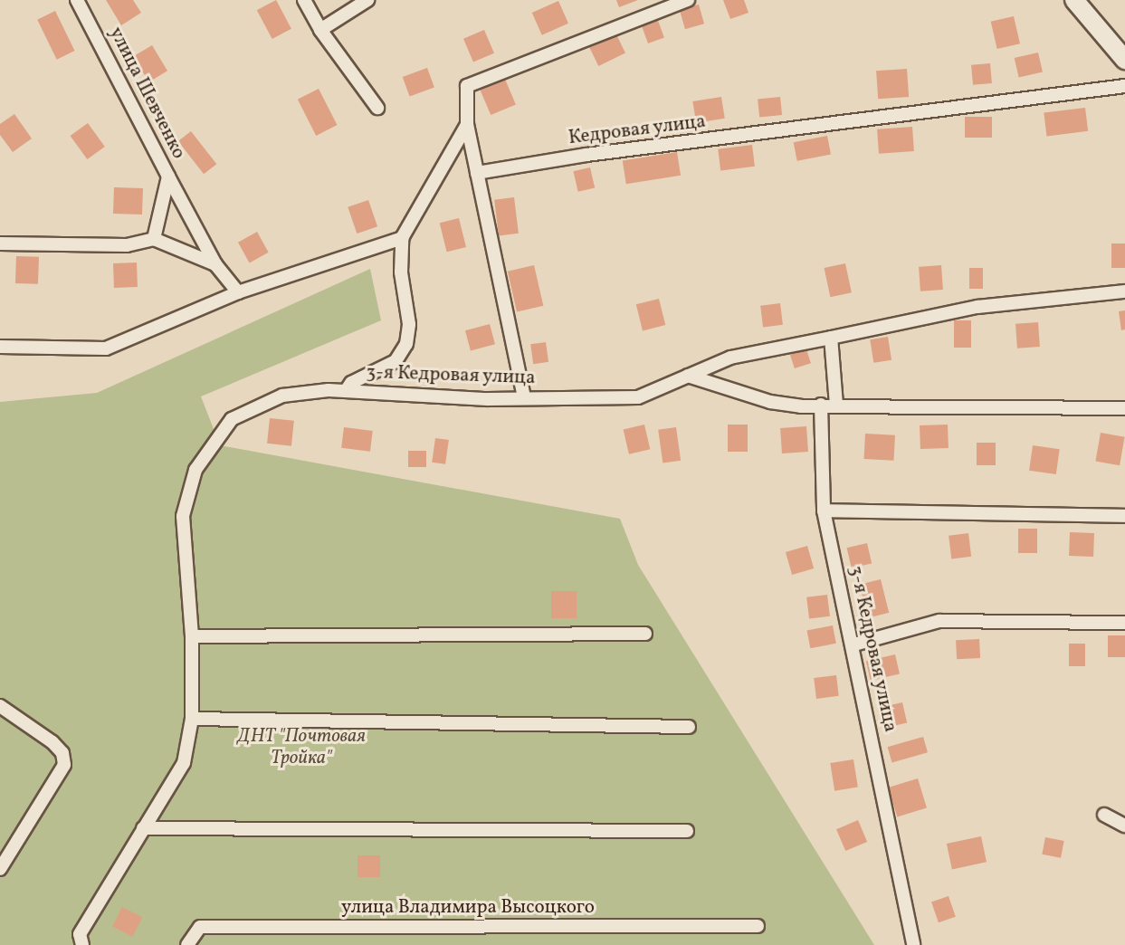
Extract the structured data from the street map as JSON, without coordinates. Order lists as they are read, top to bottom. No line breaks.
{"streets":{"street":["улица Шевченко","Кедровая улица","3-я Кедровая улица","улица Владимира Высоцкого"]},"parks":["ДНТ \"Почтовая Тройка\""]}
